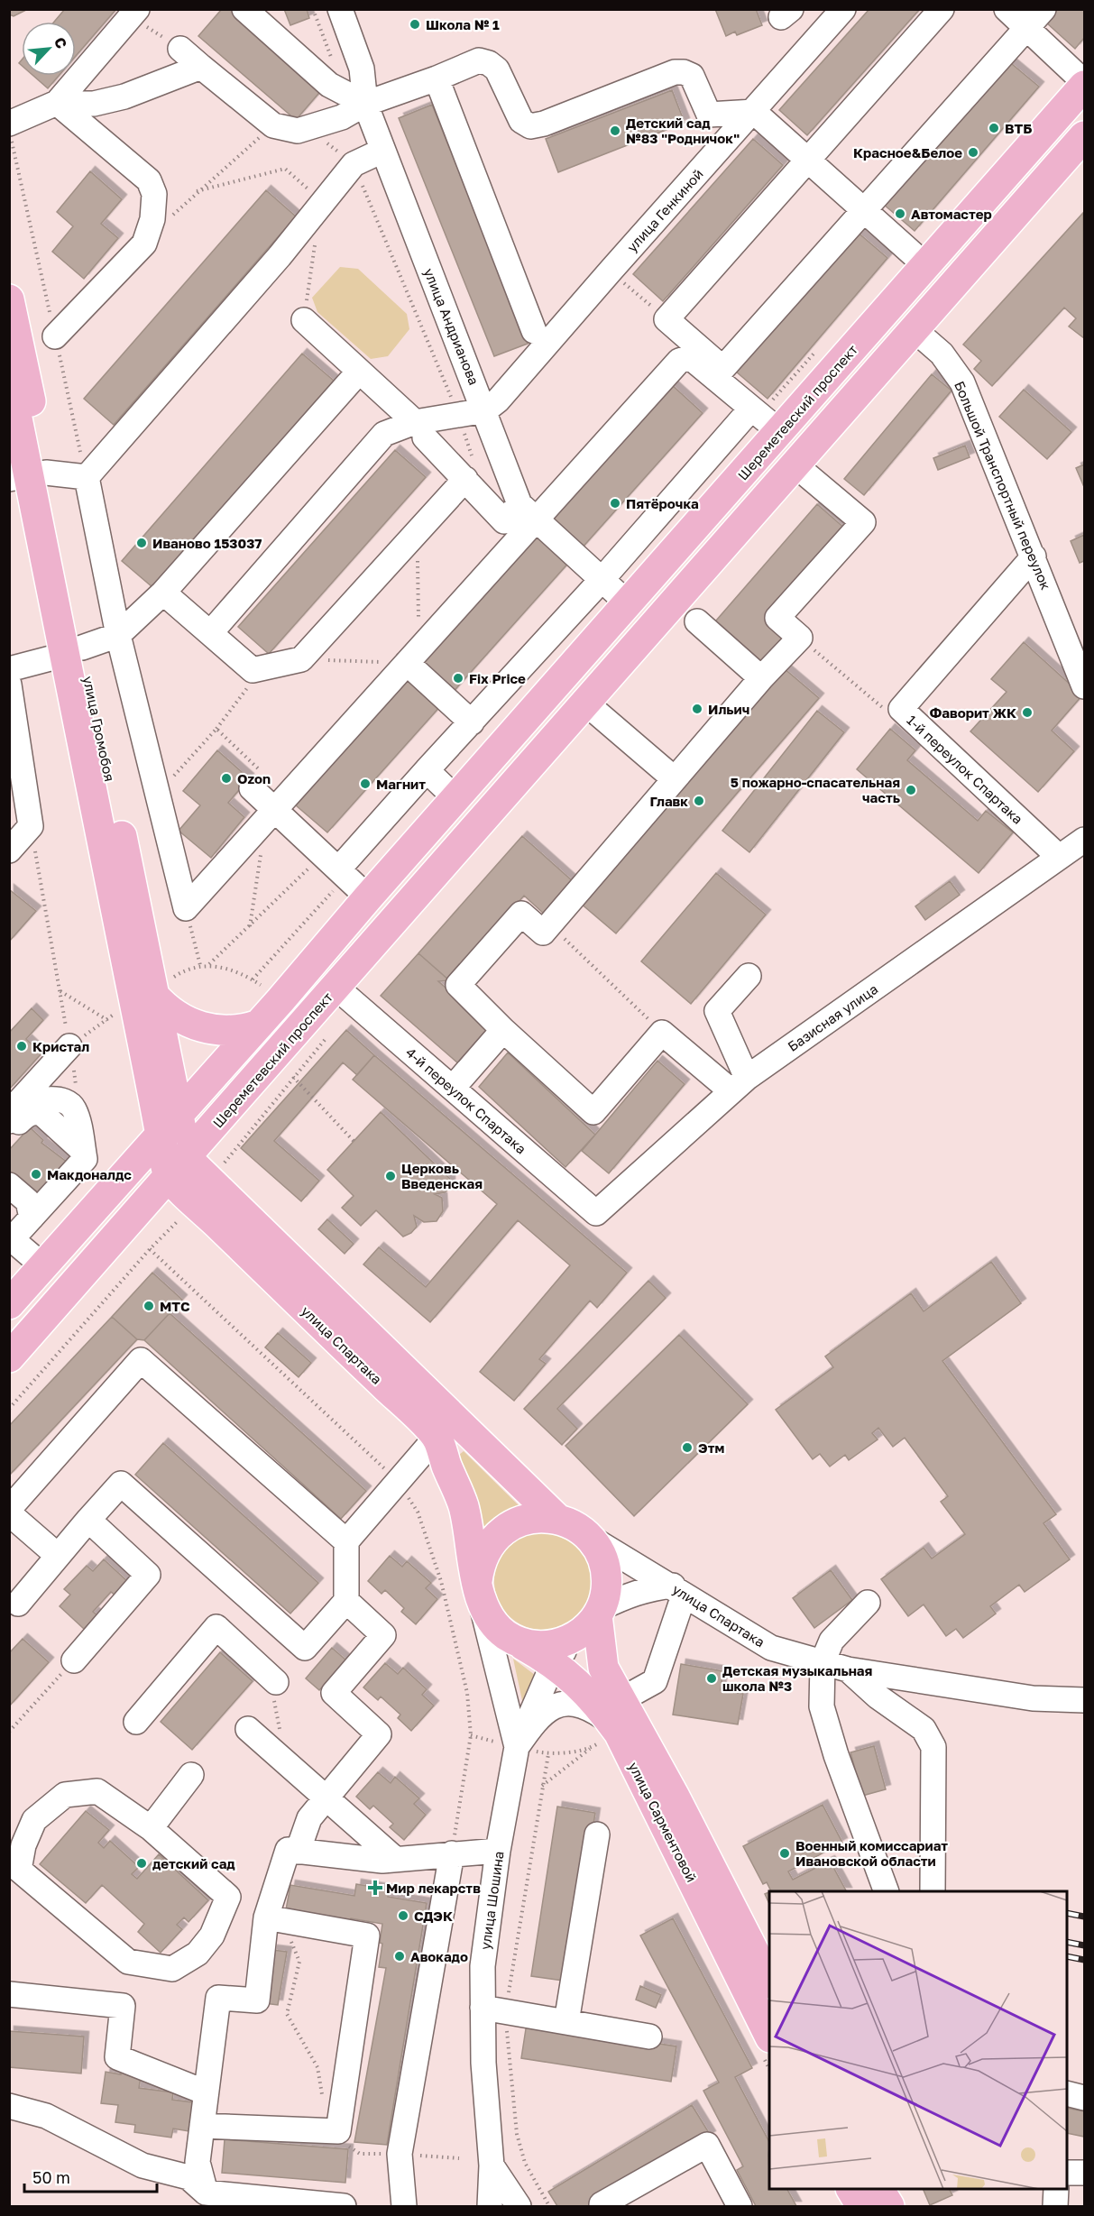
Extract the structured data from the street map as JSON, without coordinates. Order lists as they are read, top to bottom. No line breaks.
{"streets":{"main road":["Шереметевский проспект","Большой Транспортный переулок","улица Громобоя","улица Спартака","улица Сарментовой"],"street":["улица Генкиной","улица Андрианова","1-й переулок Спартака","Базисная улица","4-й переулок Спартака","улица Шошина"]},"crossings":[["улица Генкиной","улица Андрианова"],["улица Андрианова","Шереметевский проспект"],["Шереметевский проспект","Большой Транспортный переулок"],["Шереметевский проспект","улица Громобоя"],["Шереметевский проспект","4-й переулок Спартака"],["Шереметевский проспект","улица Спартака"],["Большой Транспортный переулок","1-й переулок Спартака"],["1-й переулок Спартака","Базисная улица"],["Базисная улица","4-й переулок Спартака"],["улица Спартака","улица Сарментовой"],["улица Спартака","улица Шошина"],["улица Сарментовой","улица Шошина"]],"places":{"other":["Школа № 1","ВТБ","Детский сад №83 \"Родничок\"","Красное&Белое","Автомастер","Пятёрочка","Иваново 153037","Fix Price","Ильич","Фаворит ЖК","Ozon","Магнит","5 пожарно-спасательная часть","Главк","Кристал","Макдоналдс","Церковь Введенская","МТС","Этм","Детская музыкальная школа №3","Военный комиссариат Ивановской области","детский сад","СДЭК","Авокадо"],"health":["Мир лекарств"]},"scale_bar":"50 m","north":"top right"}
